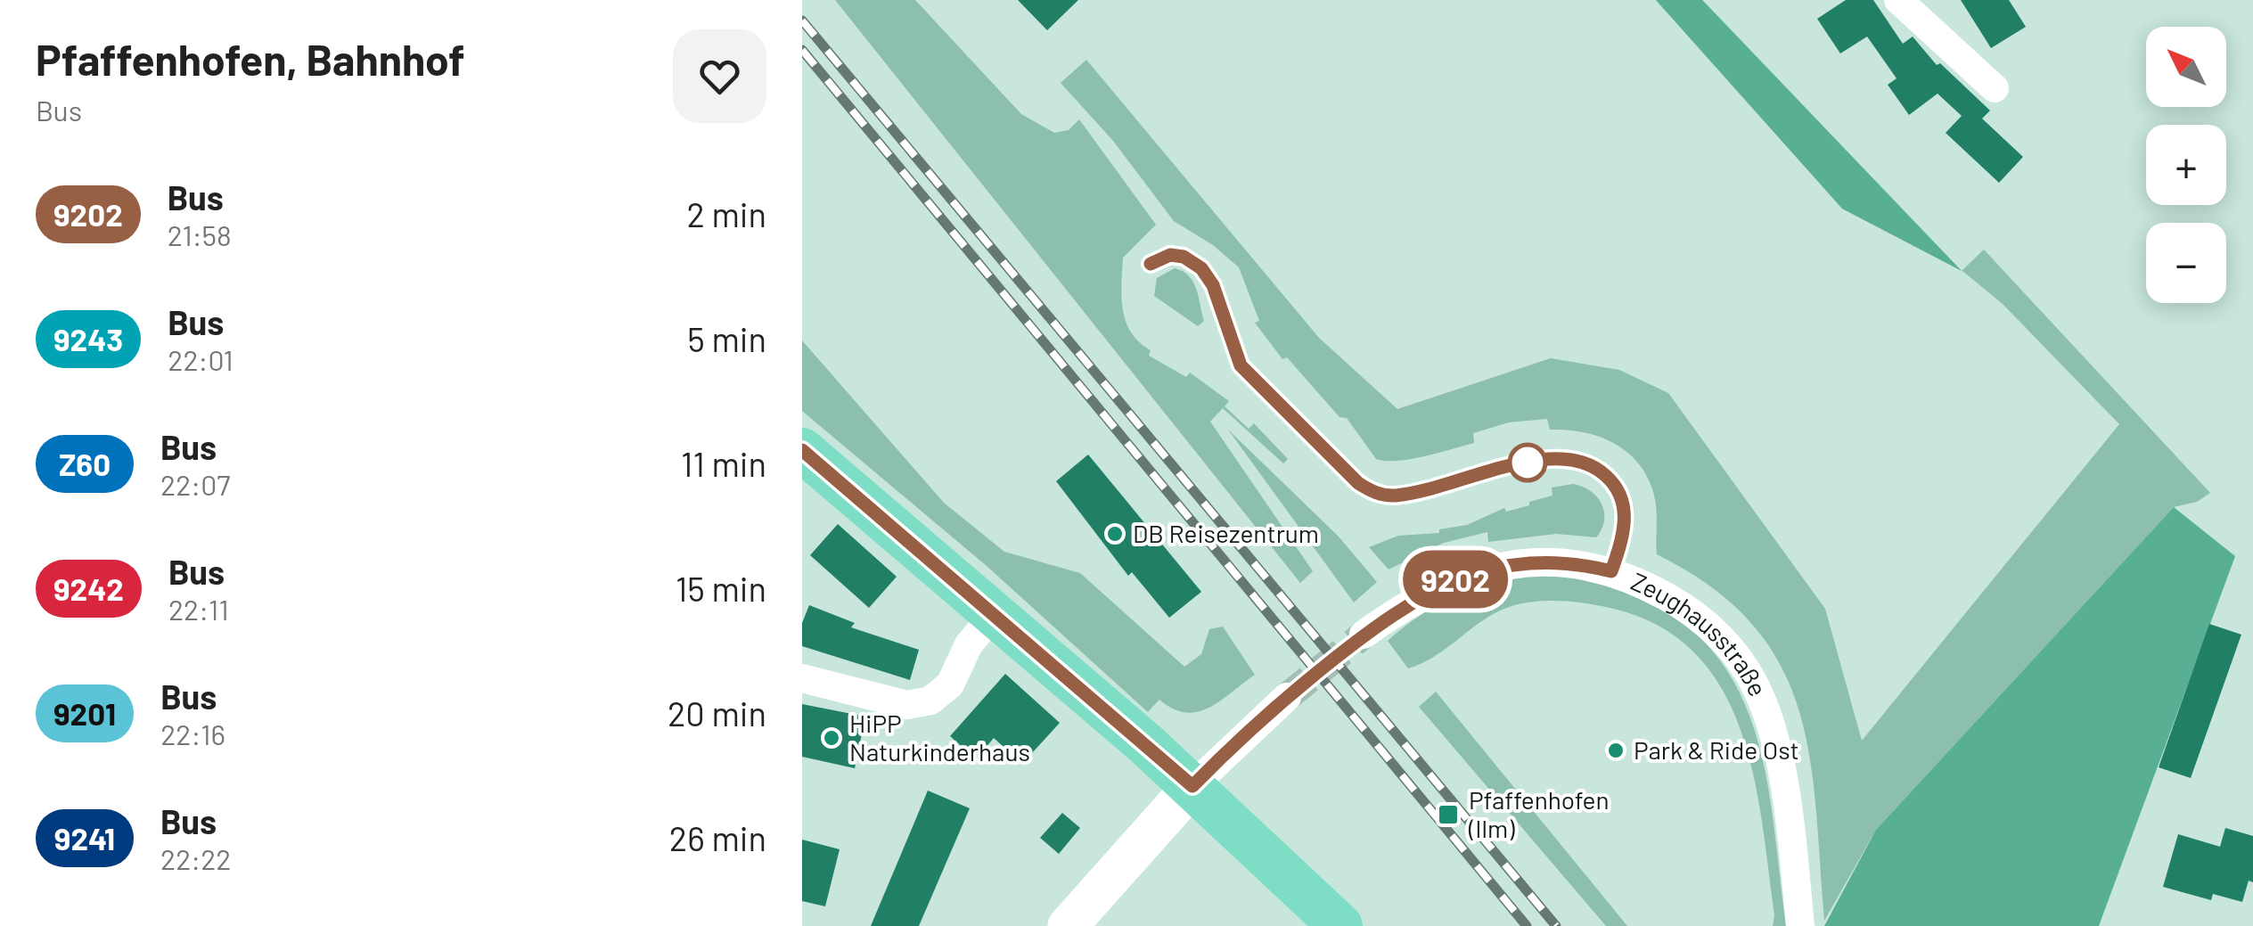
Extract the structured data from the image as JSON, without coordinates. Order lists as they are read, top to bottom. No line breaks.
{"streets":{"street":["Zeughausstraße"]},"places":{"other":["DB Reisezentrum","HiPP Naturkinderhaus","Park & Ride Ost"],"transit":["Pfaffenhofen (Ilm)"]},"lines":["bus line 9202"],"north":"top left","page":{"heading":["Pfaffenhofen, Bahnhof","Bus"],"on_map":"9202","map_buttons":["+","−"],"list":[{"mark":"9202","name":"Bus","note":"21:58","value":"2 min"},{"mark":"9243","name":"Bus","note":"22:01","value":"5 min"},{"mark":"Z60","name":"Bus","note":"22:07","value":"11 min"},{"mark":"9242","name":"Bus","note":"22:11","value":"15 min"},{"mark":"9201","name":"Bus","note":"22:16","value":"20 min"},{"mark":"9241","name":"Bus","note":"22:22","value":"26 min"}]}}
